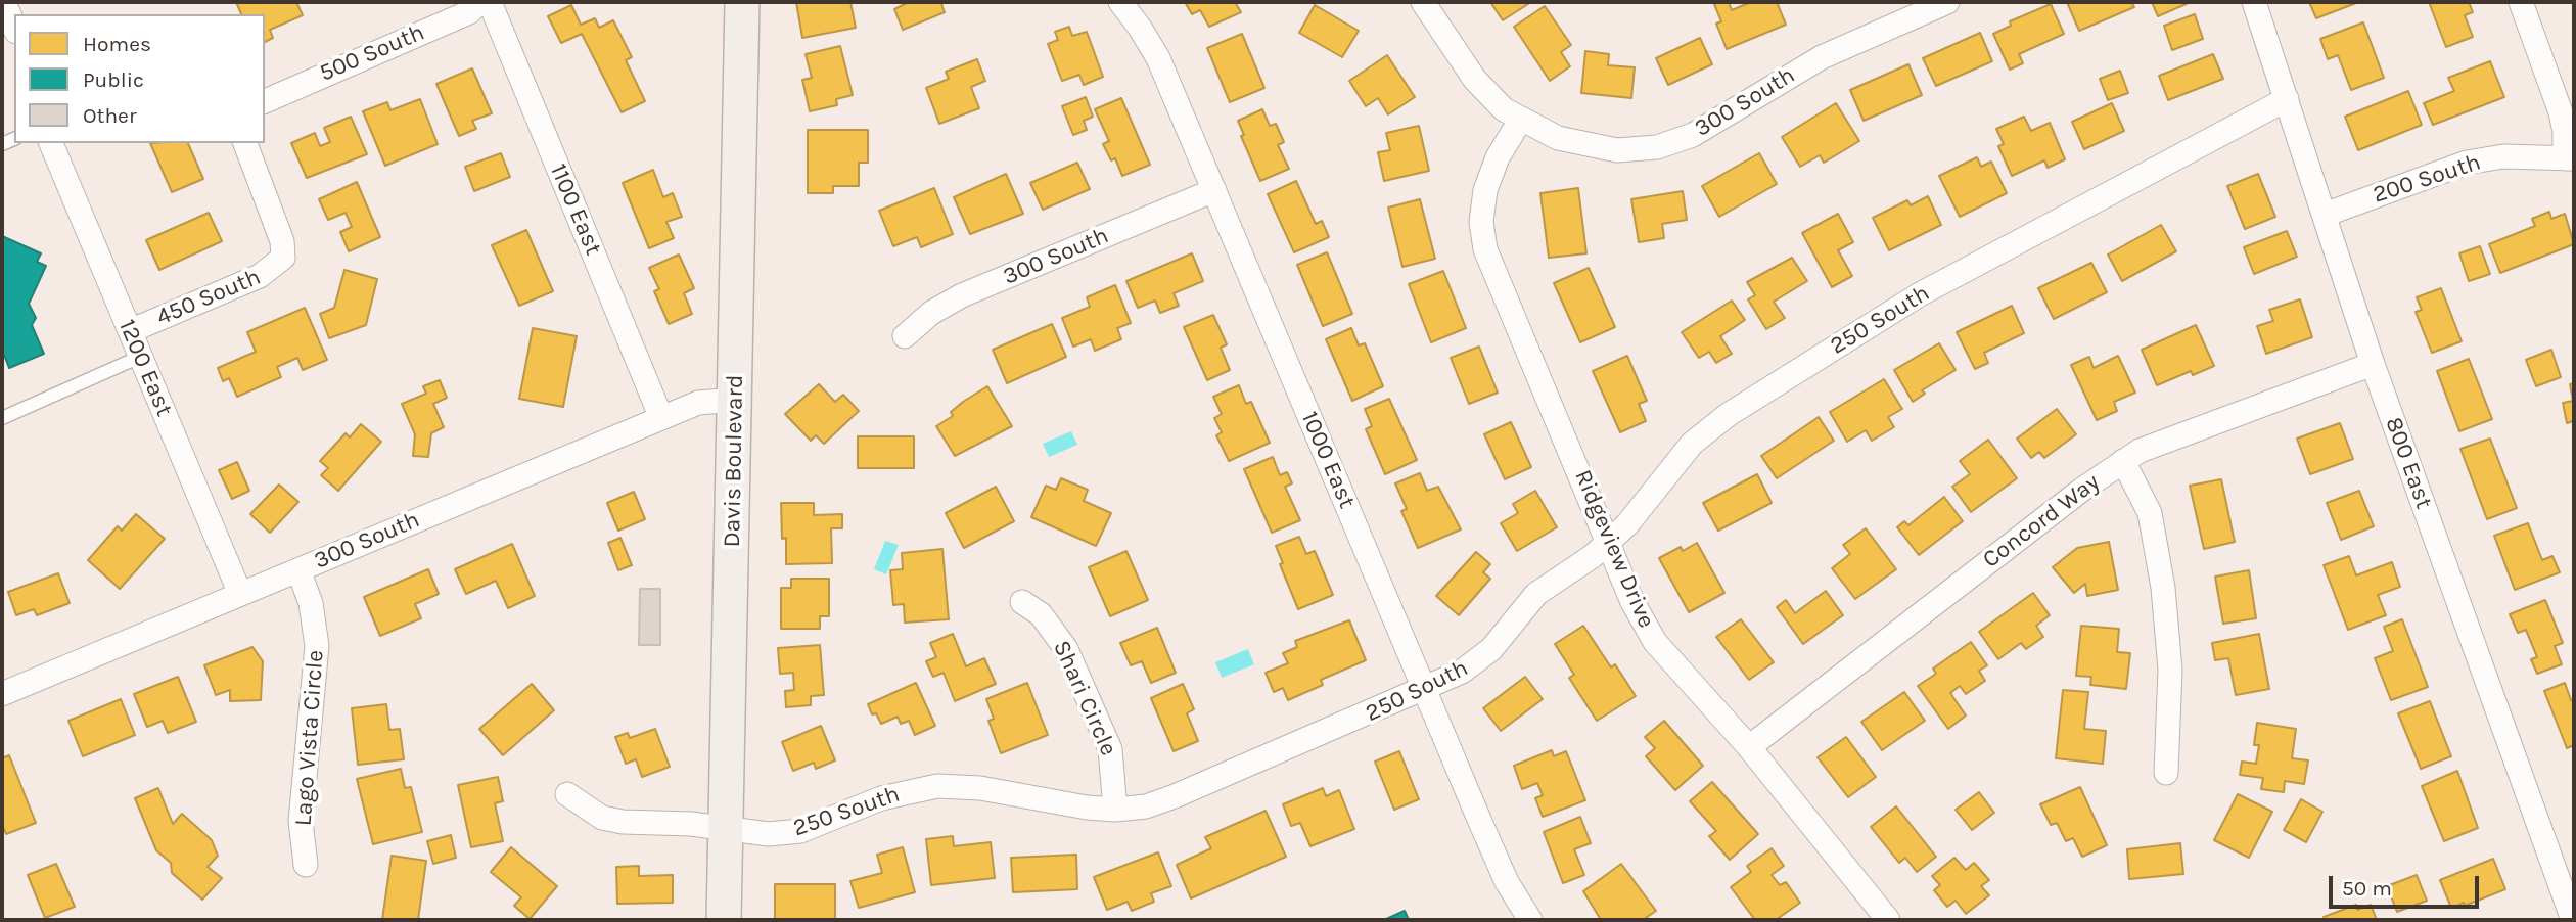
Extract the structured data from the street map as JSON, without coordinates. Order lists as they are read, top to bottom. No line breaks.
{"streets":{"street":["500 South","300 South","200 South","1100 East","450 South","250 South","1200 East","1000 East","Davis Boulevard","800 East","Concord Way","Ridgeview Drive","Shari Circle","Lago Vista Circle"]},"crossings":[["300 South","1100 East"],["300 South","1200 East"],["300 South","1000 East"],["300 South","Davis Boulevard"],["300 South","Ridgeview Drive"],["300 South","Lago Vista Circle"],["200 South","800 East"],["450 South","1200 East"],["250 South","1000 East"],["250 South","Davis Boulevard"],["250 South","800 East"],["250 South","Ridgeview Drive"],["250 South","Shari Circle"],["800 East","Concord Way"],["Concord Way","Ridgeview Drive"]],"legend":["Homes","Public","Other"],"scale_bar":"50 m"}
